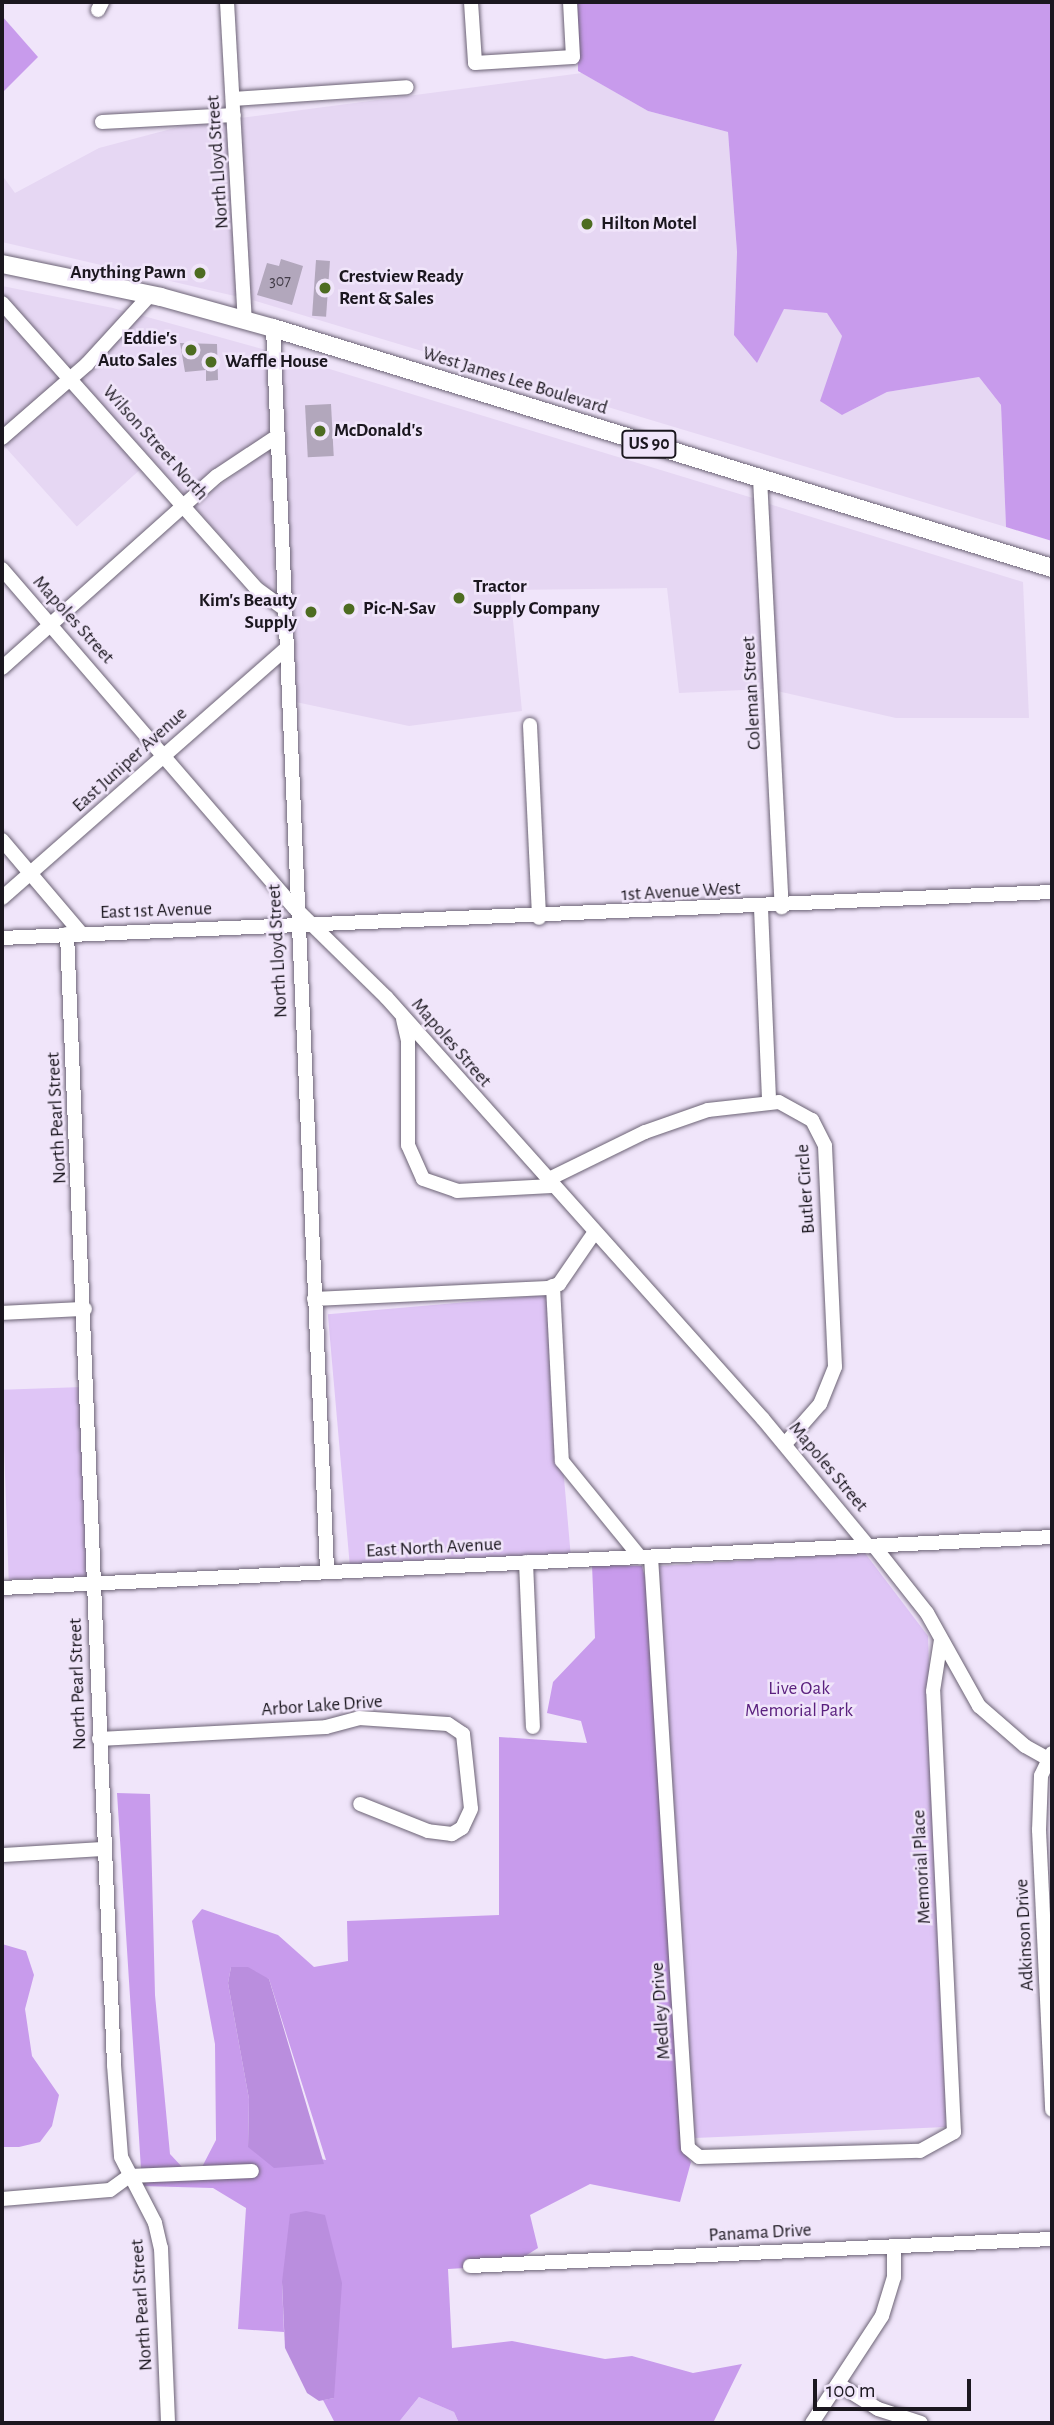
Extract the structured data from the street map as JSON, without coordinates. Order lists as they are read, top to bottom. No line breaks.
{"streets":{"main road":["West James Lee Boulevard","US 90"],"street":["North Lloyd Street","Wilson Street North","Mapoles Street","Coleman Street","East Juniper Avenue","1st Avenue West","East 1st Avenue","North Pearl Street","Butler Circle","East North Avenue","Arbor Lake Drive","Memorial Place","Adkinson Drive","Medley Drive","Panama Drive"]},"crossings":[["North Lloyd Street","West James Lee Boulevard"],["North Lloyd Street","Wilson Street North"],["North Lloyd Street","Mapoles Street"],["North Lloyd Street","East Juniper Avenue"],["North Lloyd Street","East 1st Avenue"],["North Lloyd Street","East North Avenue"],["West James Lee Boulevard","Coleman Street"],["Mapoles Street","East Juniper Avenue"],["Mapoles Street","1st Avenue West"],["Mapoles Street","East 1st Avenue"],["Mapoles Street","Butler Circle"],["Mapoles Street","East North Avenue"],["Mapoles Street","Memorial Place"],["Mapoles Street","Adkinson Drive"],["Coleman Street","1st Avenue West"],["1st Avenue West","East 1st Avenue"],["East 1st Avenue","North Pearl Street"],["North Pearl Street","East North Avenue"],["North Pearl Street","Arbor Lake Drive"],["East North Avenue","Medley Drive"],["Memorial Place","Medley Drive"]],"parks":["Live Oak Memorial Park"],"places":["Hilton Motel","Anything Pawn","Crestview Ready Rent & Sales","Eddie's Auto Sales","Waffle House","McDonald's","Tractor Supply Company","Pic-N-Sav","Kim's Beauty Supply"],"house_numbers":["307"],"scale_bar":"100 m"}
